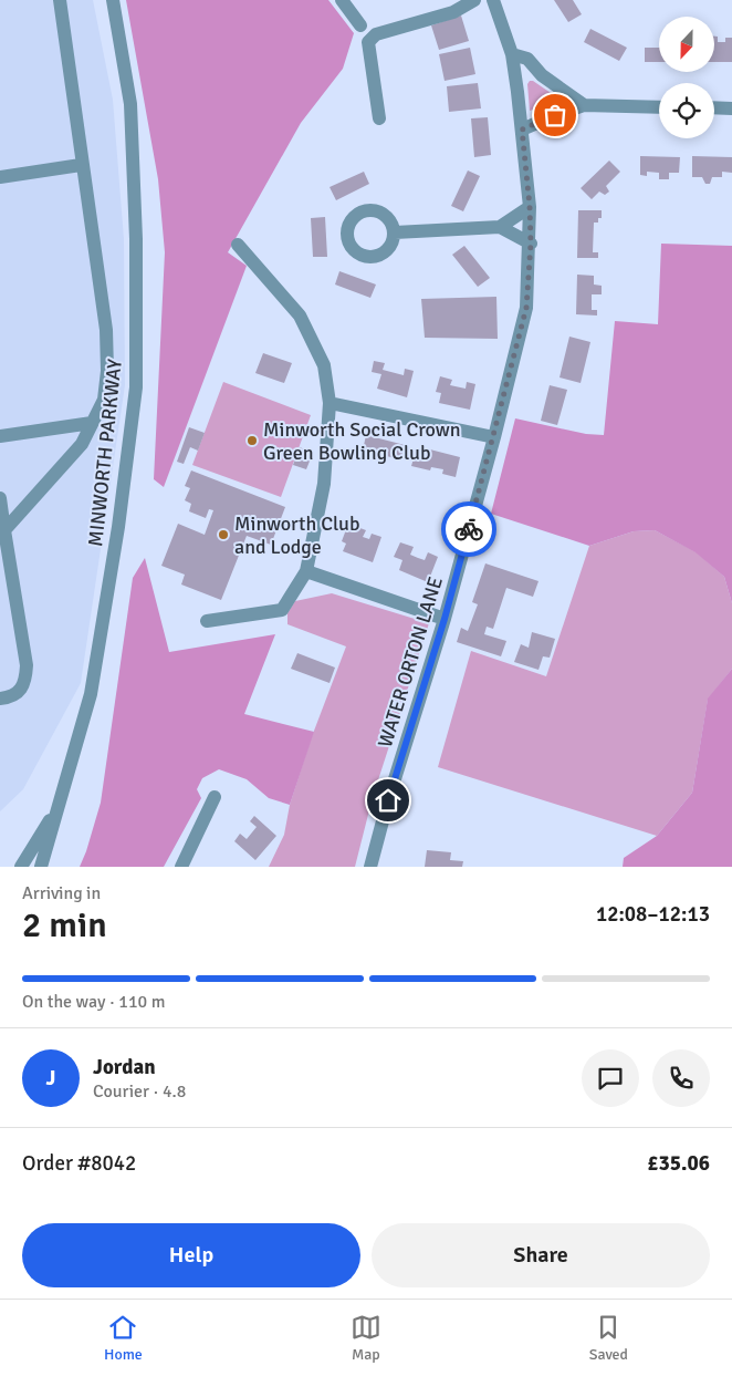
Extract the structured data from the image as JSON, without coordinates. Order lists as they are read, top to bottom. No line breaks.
{"streets":{"street":["MINWORTH PARKWAY","WATER ORTON LANE"]},"places":["Minworth Social Crown Green Bowling Club","Minworth Club and Lodge"],"north":"bottom","page":{"heading":["2 min","Arriving in","12:08–12:13"],"panel":["Jordan","Courier · 4.8","Order #8042","£35.06"],"bar":"On the way · 110 m","round":"J","buttons":["Help","Share"],"tabs":["Home","Map","Saved"]}}
